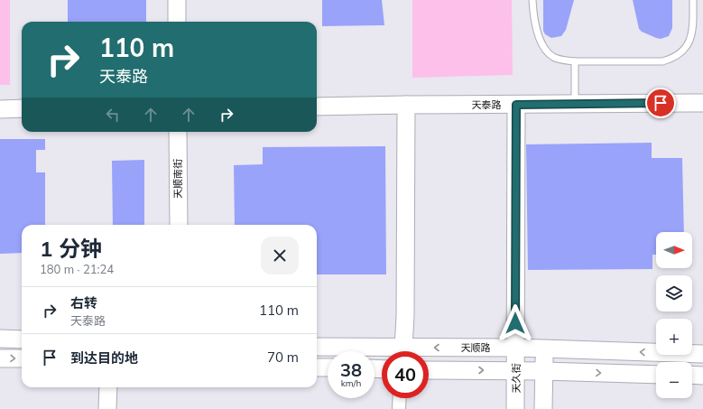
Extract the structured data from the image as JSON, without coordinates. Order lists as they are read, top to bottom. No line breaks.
{"streets":{"street":["天泰路","天顺南街","天顺路","天久街"]},"crossings":[["天泰路","天久街"],["天顺路","天久街"]],"north":"right","page":{"turn":["110 m","天泰路"],"heading":["1 分钟","180 m · 21:24"],"map_buttons":["+","−"],"list":[{"name":"右转","note":"天泰路","value":"110 m"},{"name":"到达目的地","value":"70 m"}],"speed":"38 km/h","limit":"40"}}
